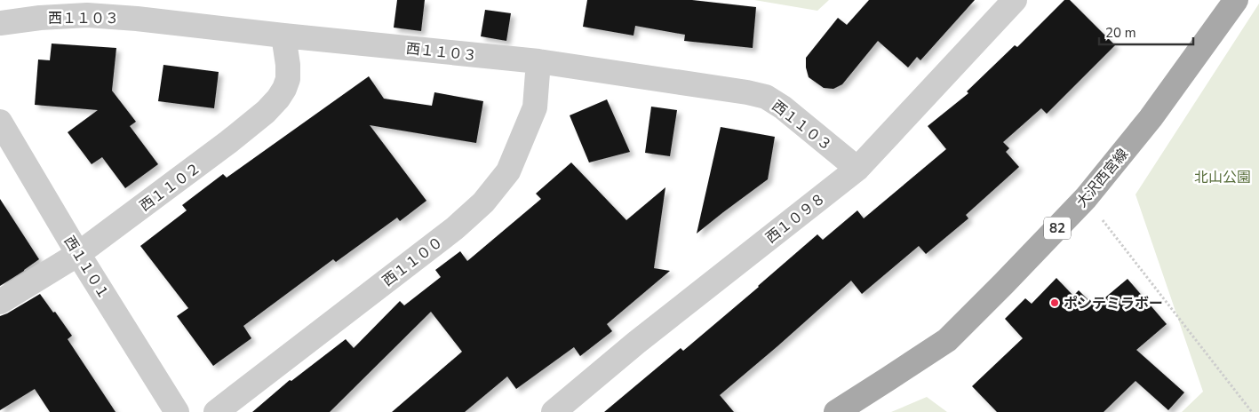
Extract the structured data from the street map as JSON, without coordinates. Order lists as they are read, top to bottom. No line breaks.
{"streets":{"main road":["大沢西宮線","82"],"street":["西１１０３","西１１０２","西１０９８","西１１００","西１１０１"]},"crossings":[["西１１０３","西１１０２"],["西１１０３","西１０９８"],["西１１０３","西１１００"],["西１１０２","西１１０１"]],"parks":["北山公園"],"places":["ポンテミラボー"],"scale_bar":"20 m"}
